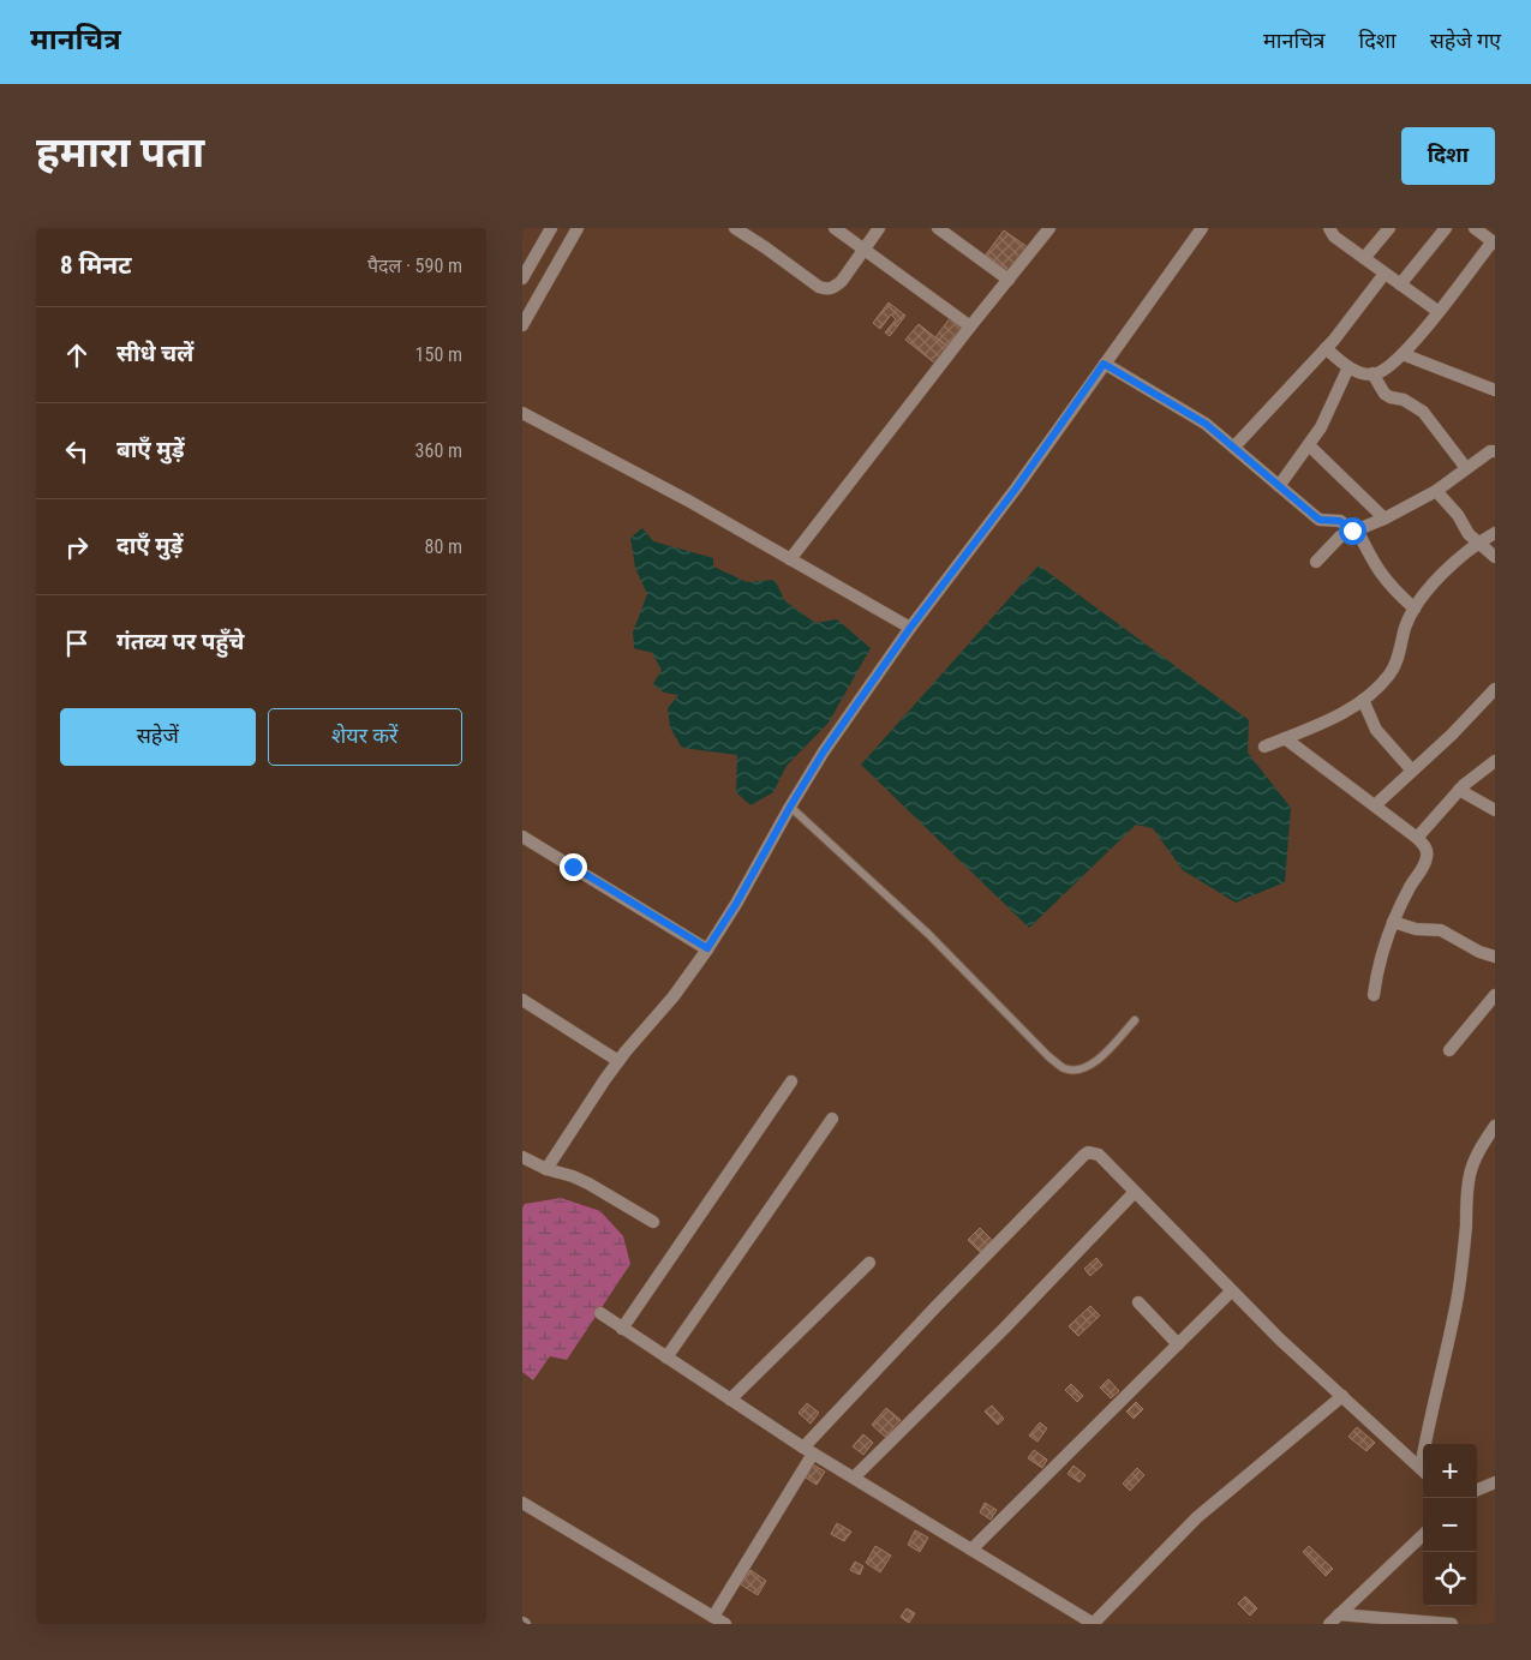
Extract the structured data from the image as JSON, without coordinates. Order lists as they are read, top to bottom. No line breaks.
{"page":{"header":"मानचित्र","nav":["मानचित्र","दिशा","सहेजे गए"],"buttons":["दिशा",["सहेजें","शेयर करें"]],"title":"हमारा पता","heading":["8 मिनट","पैदल · 590 m"],"list":[["सीधे चलें","150 m"],["बाएँ मुड़ें","360 m"],["दाएँ मुड़ें","80 m"],"गंतव्य पर पहुँचे"],"map_buttons":["+","−"]}}
